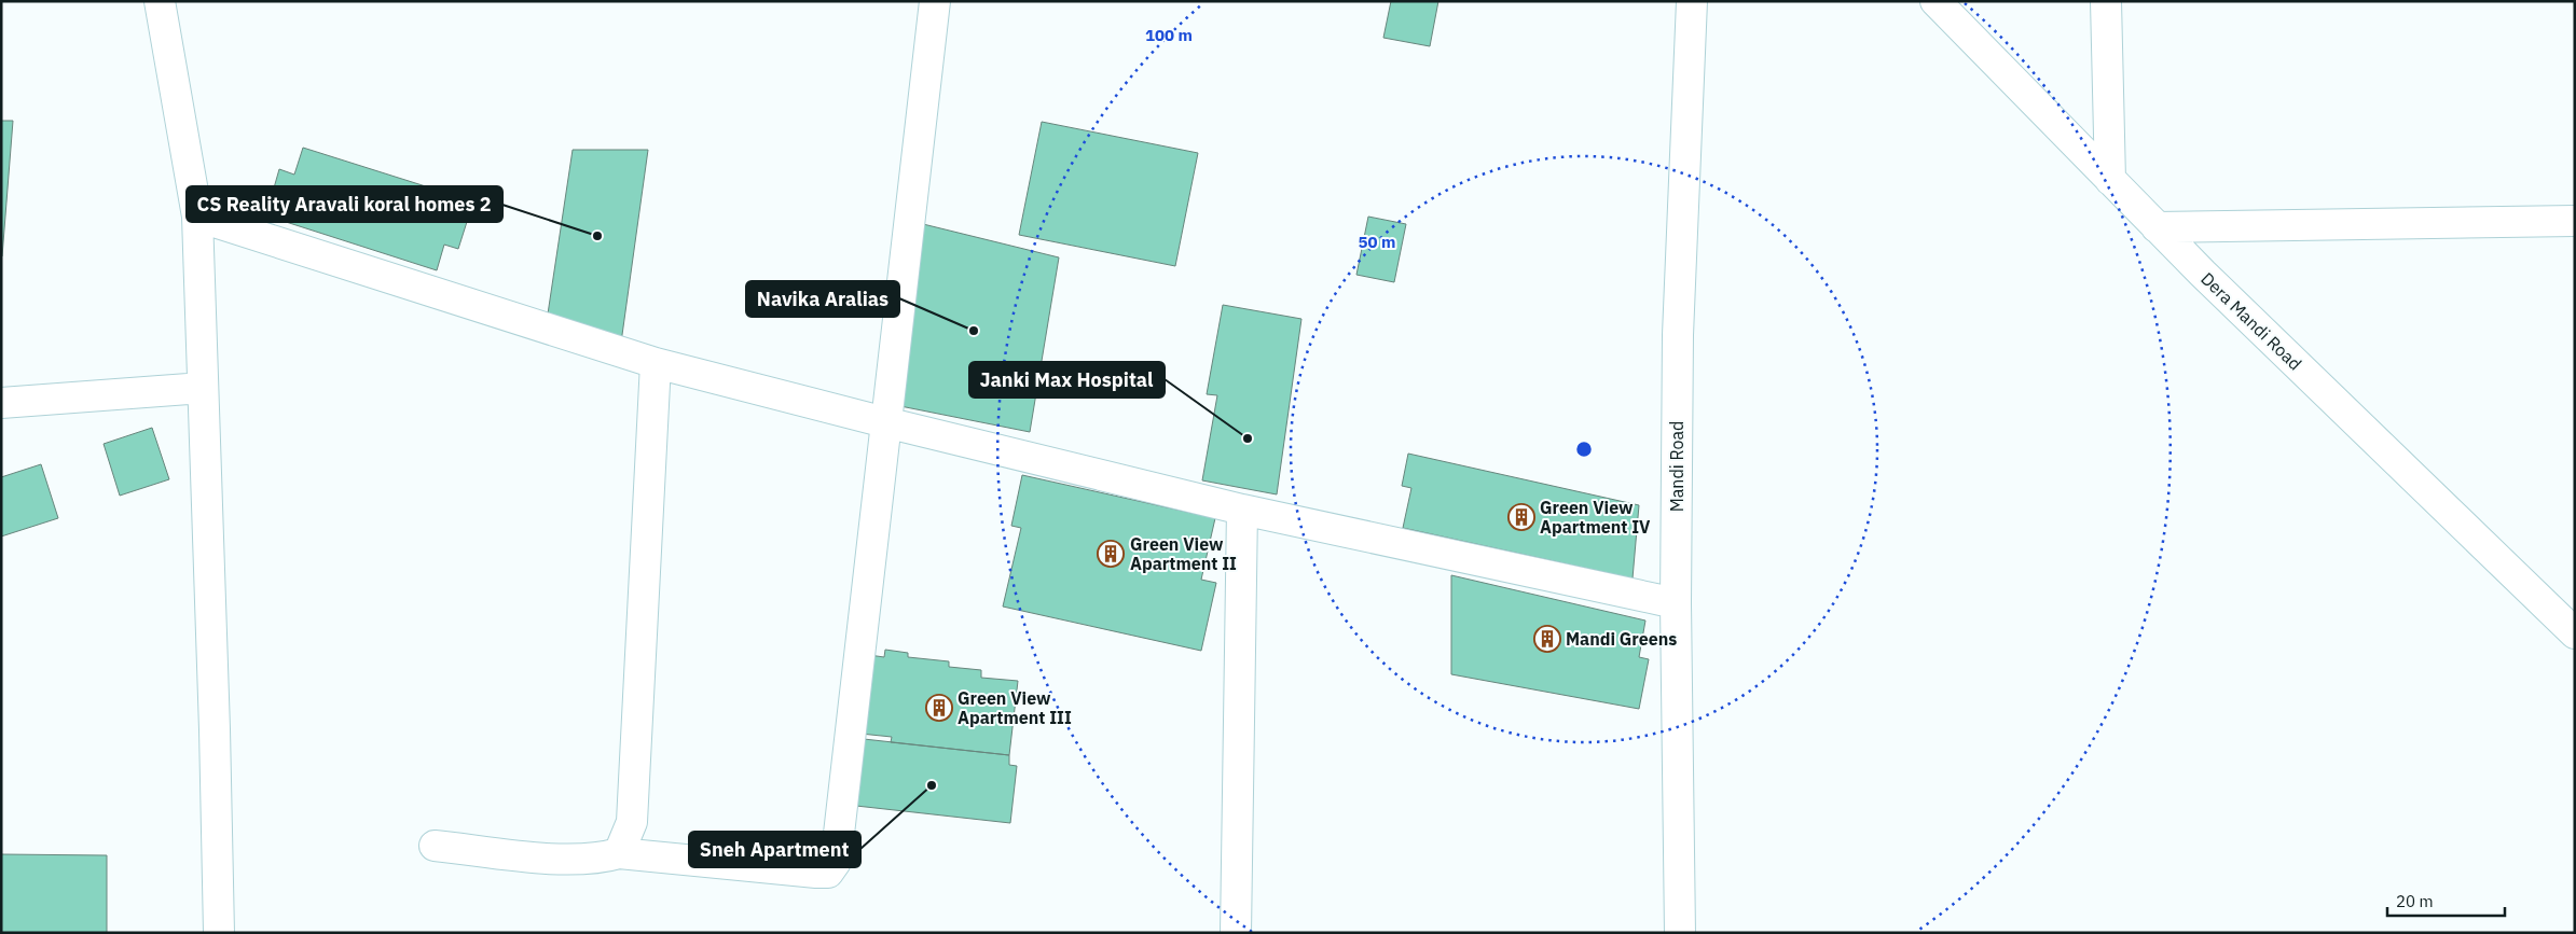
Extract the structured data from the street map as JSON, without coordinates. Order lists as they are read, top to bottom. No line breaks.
{"streets":{"street":["Dera Mandi Road","Mandi Road"]},"places":{"other":["CS Reality Aravali koral homes 2","Navika Aralias","Janki Max Hospital","Sneh Apartment"],"building":["Green View Apartment IV","Green View Apartment II","Mandi Greens","Green View Apartment III"]},"scale_bar":"20 m","rings":["100 m","50 m"]}
